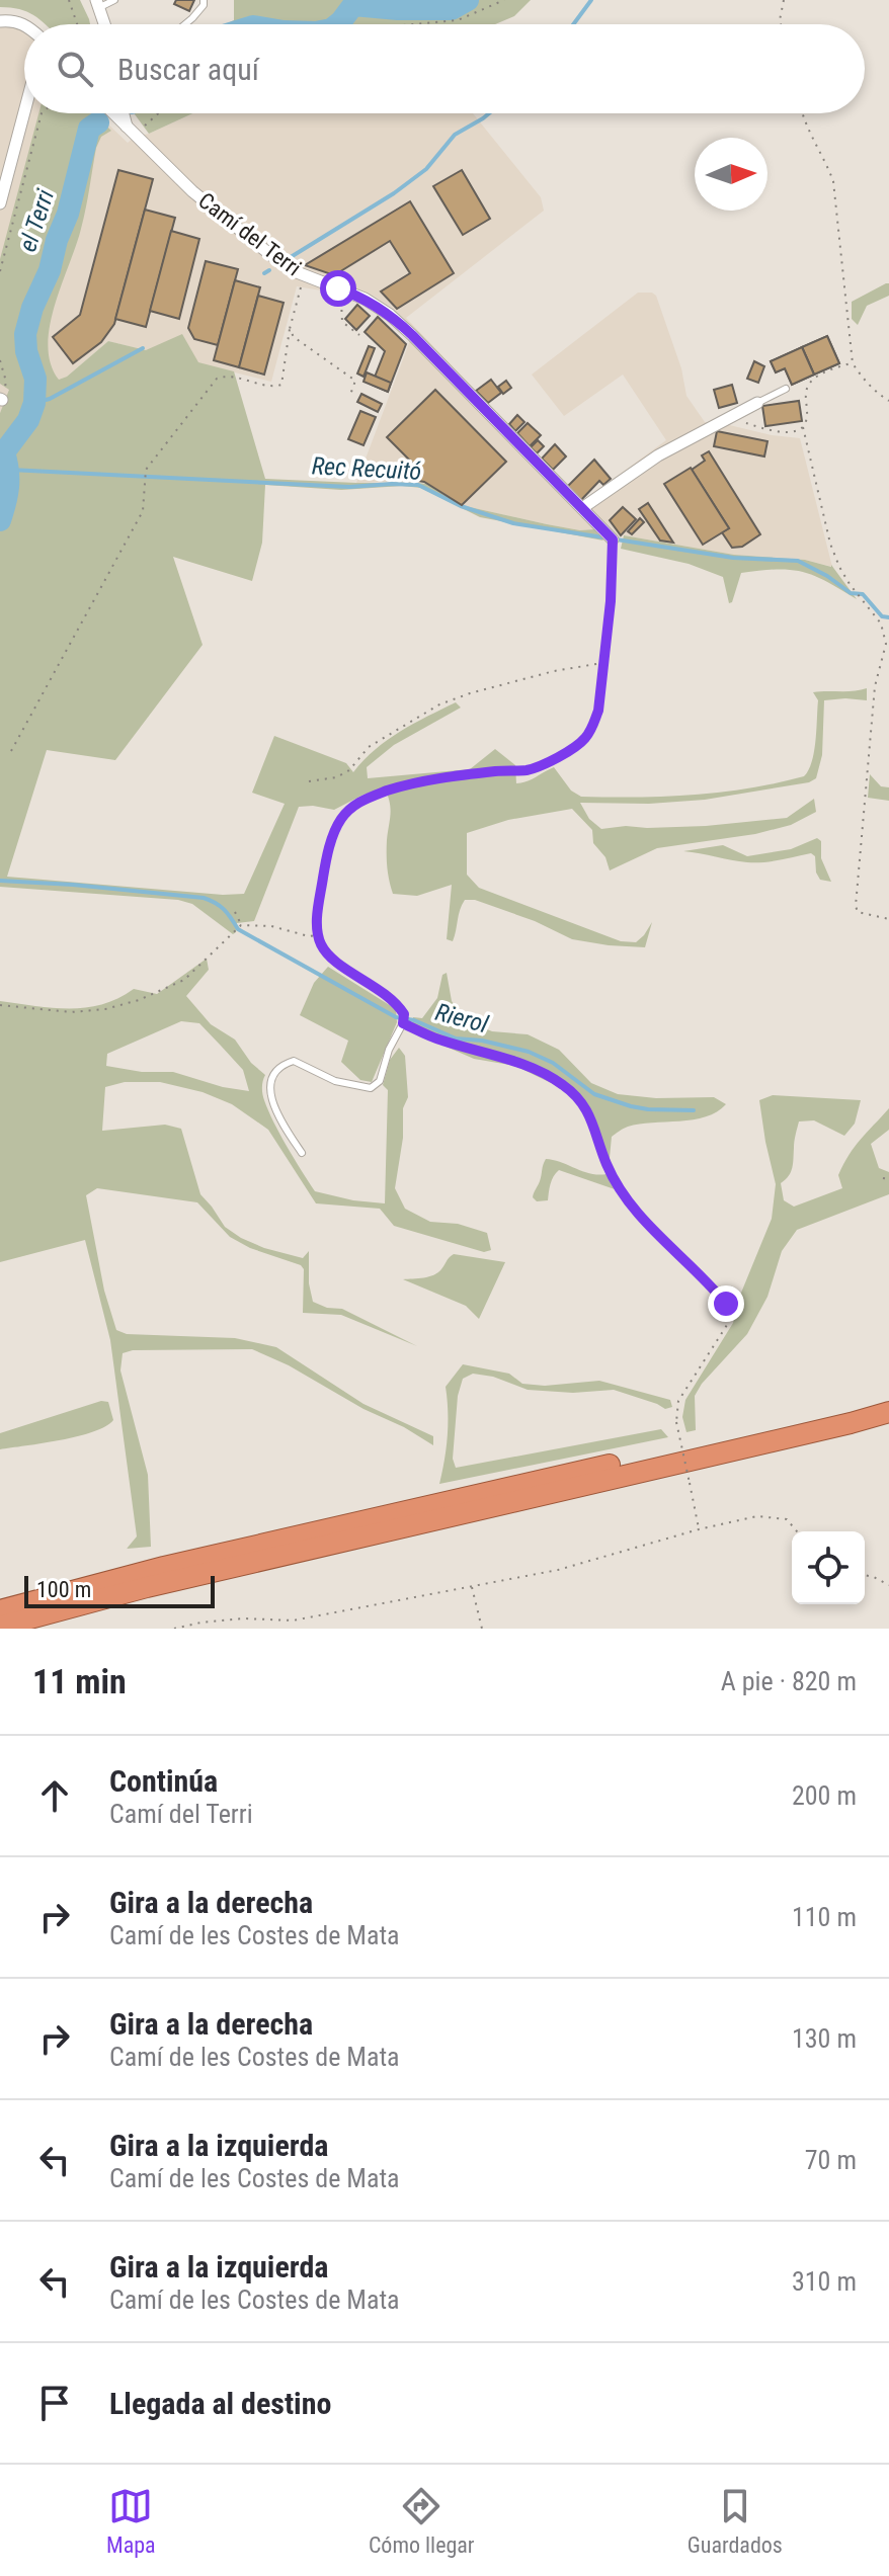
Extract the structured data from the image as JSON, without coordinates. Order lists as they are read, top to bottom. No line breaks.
{"streets":{"street":["Camí del Terri"]},"water":["el Terri","Rec Recuitó","Rierol"],"scale_bar":"100 m","north":"right","page":{"search":"Buscar aquí","scale":"100 m","heading":["11 min","A pie · 820 m"],"list":[["Continúa","Camí del Terri","200 m"],["Gira a la derecha","Camí de les Costes de Mata","110 m"],["Gira a la derecha","Camí de les Costes de Mata","130 m"],["Gira a la izquierda","Camí de les Costes de Mata","70 m"],["Gira a la izquierda","Camí de les Costes de Mata","310 m"],"Llegada al destino"],"nav":["Mapa","Cómo llegar","Guardados"]}}
